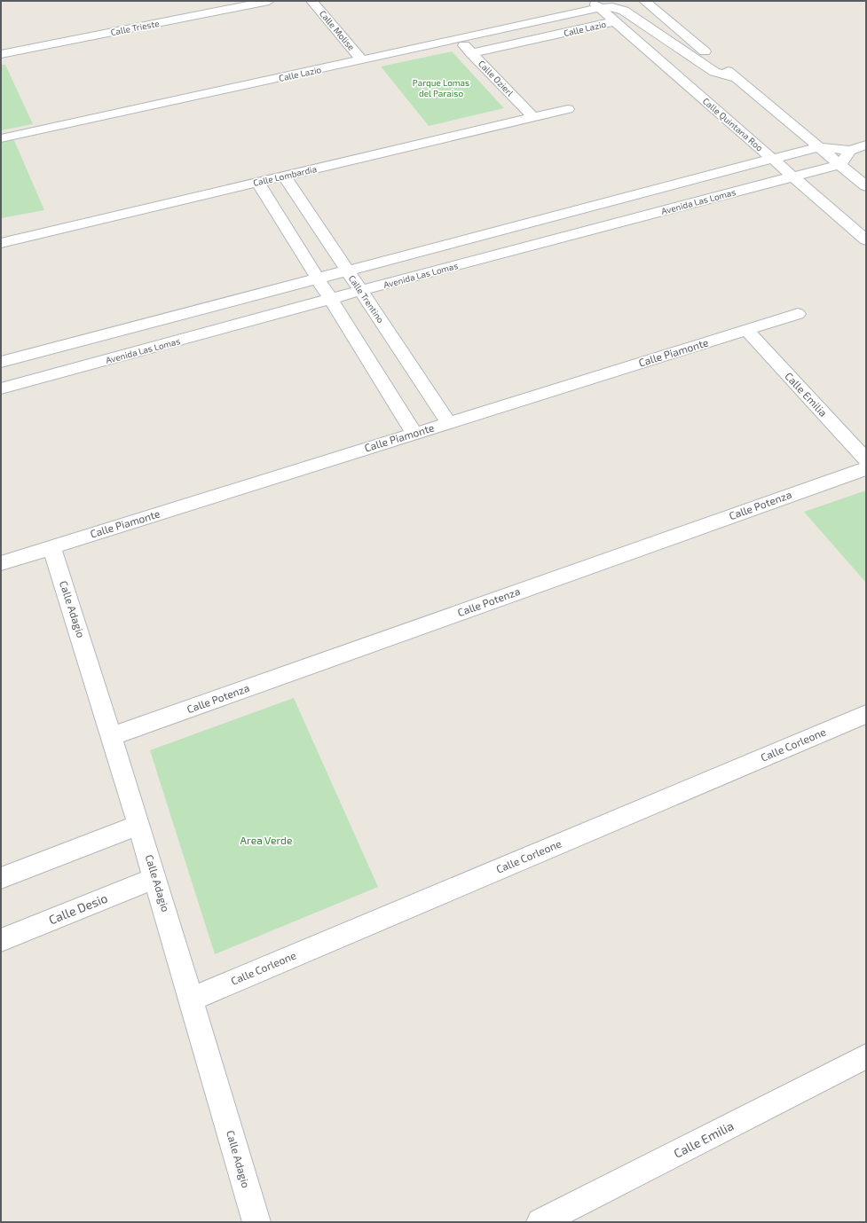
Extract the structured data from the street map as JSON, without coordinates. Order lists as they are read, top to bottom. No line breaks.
{"streets":{"street":["Calle Trieste","Calle Lazio","Calle Molise","Calle Ozierl","Calle Quintana Roo","Calle Lombardia","Avenida Las Lomas","Calle Trentino","Calle Piamonte","Calle Emilia","Calle Potenza","Calle Adagio","Calle Corleone","Calle Desio"]},"crossings":[["Calle Lazio","Calle Molise"],["Calle Lazio","Calle Ozierl"],["Calle Lazio","Calle Quintana Roo"],["Calle Ozierl","Calle Lombardia"],["Calle Quintana Roo","Avenida Las Lomas"],["Calle Lombardia","Calle Trentino"],["Avenida Las Lomas","Calle Trentino"],["Calle Trentino","Calle Piamonte"],["Calle Piamonte","Calle Emilia"],["Calle Piamonte","Calle Adagio"],["Calle Potenza","Calle Adagio"],["Calle Adagio","Calle Corleone"],["Calle Adagio","Calle Desio"]],"parks":["Parque Lomas del Paraiso","Area Verde"]}
